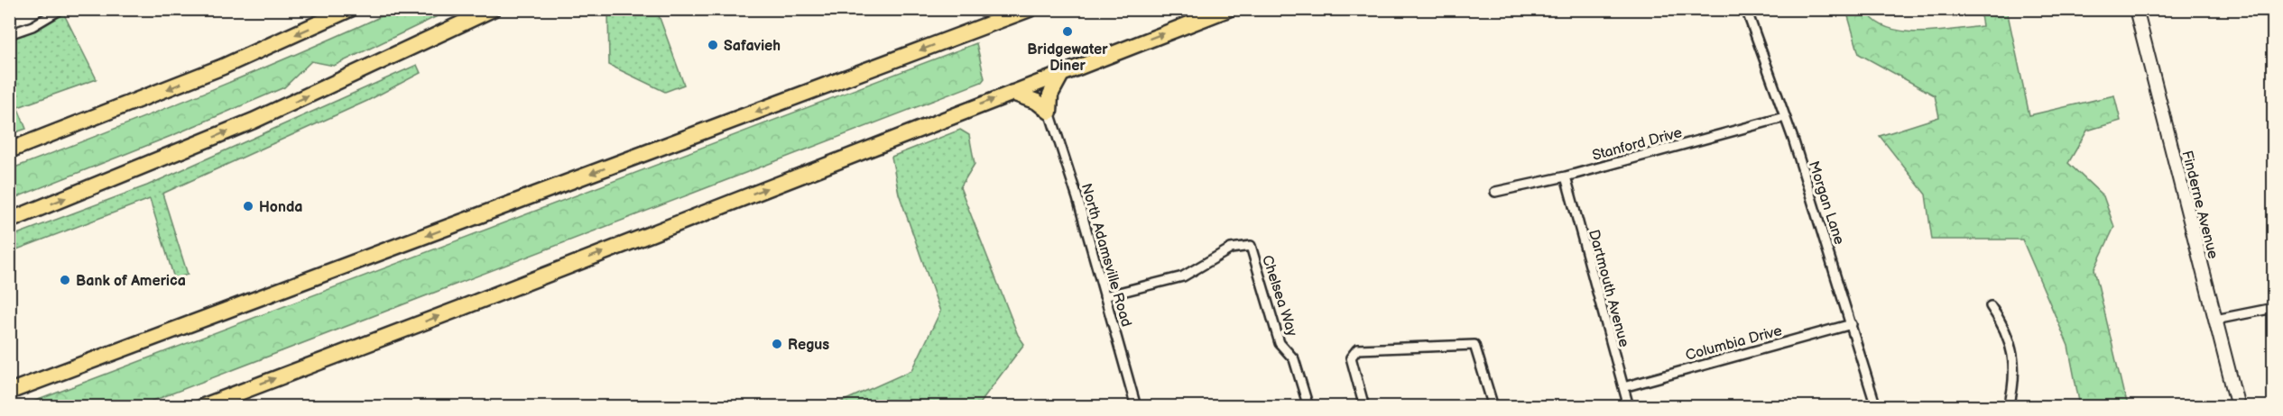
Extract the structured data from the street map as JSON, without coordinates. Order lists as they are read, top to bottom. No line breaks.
{"streets":{"main road":["Finderne Avenue"],"street":["Stanford Drive","Morgan Lane","North Adamsville Road","Dartmouth Avenue","Chelsea Way","Columbia Drive"]},"crossings":[["Stanford Drive","Morgan Lane"],["Stanford Drive","Dartmouth Avenue"],["Morgan Lane","Columbia Drive"],["North Adamsville Road","Chelsea Way"],["Dartmouth Avenue","Columbia Drive"]],"places":["Bridgewater Diner","Safavieh","Honda","Bank of America","Regus"]}
